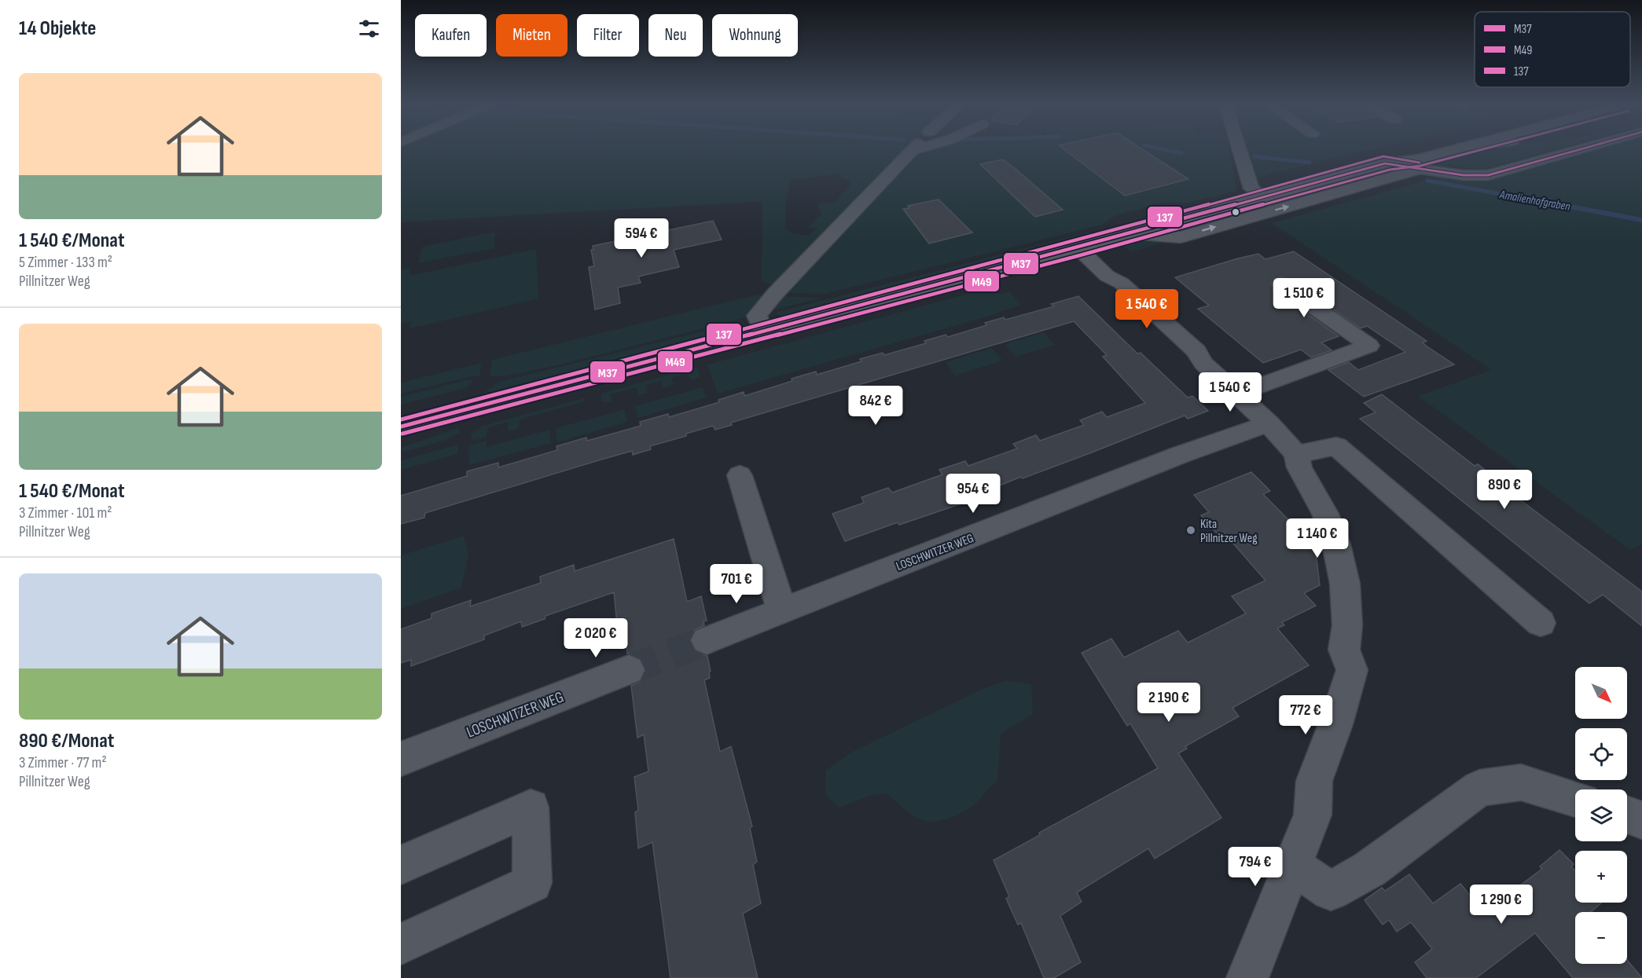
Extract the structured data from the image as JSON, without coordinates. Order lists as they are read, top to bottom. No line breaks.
{"streets":{"street":["LOSCHWITZER WEG"]},"water":["Amalienhofgraben"],"places":["Kita Pillnitzer Weg"],"lines":["transit line M37","transit line M49","transit line 137"],"legend":["M37","M49","137"],"north":"bottom right","page":{"heading":"14 Objekte","chip":["Kaufen","Mieten","Filter","Neu","Wohnung"],"list":[{"name":"1 540 €/Monat","note":"5 Zimmer · 133 m² · Pillnitzer Weg"},{"name":"1 540 €/Monat","note":"3 Zimmer · 101 m² · Pillnitzer Weg"},{"name":"890 €/Monat","note":"3 Zimmer · 77 m² · Pillnitzer Weg"}],"price":["594 €","1 510 €","1 540 €","1 540 €","842 €","890 €","954 €","1 140 €","701 €","2 020 €","2 190 €","772 €","794 €","1 290 €"],"map_buttons":["+","−"]}}
